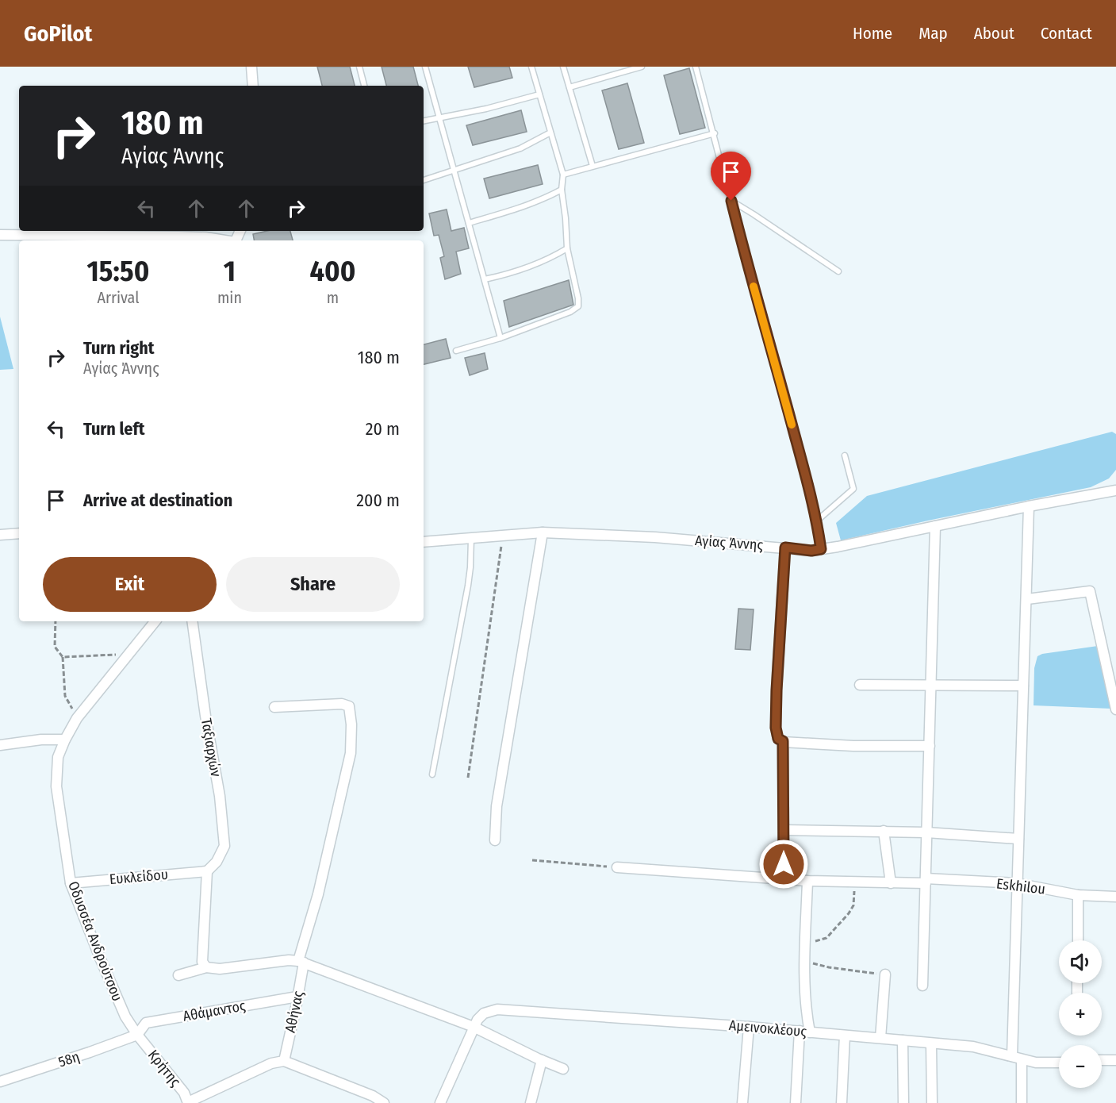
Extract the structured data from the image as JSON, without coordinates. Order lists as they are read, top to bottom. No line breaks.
{"streets":{"street":["Αγίας Άννης","Ταξιαρχών","Ευκλείδου","Eskhilou","Οδυσσέα Ανδρούτσου","Αθάμαντος","Αθήνας","Αμεινοκλέους","58η","Κρήτης"]},"crossings":[["Ταξιαρχών","Ευκλείδου"],["Ευκλείδου","Οδυσσέα Ανδρούτσου"],["Οδυσσέα Ανδρούτσου","Αθάμαντος"],["Οδυσσέα Ανδρούτσου","58η"],["Οδυσσέα Ανδρούτσου","Κρήτης"],["Αθάμαντος","Αθήνας"],["Αθάμαντος","58η"],["Αθάμαντος","Κρήτης"],["58η","Κρήτης"]],"page":{"header":"GoPilot","nav":["Home","Map","About","Contact"],"turn":["180 m","Αγίας Άννης"],"eta":["15:50","Arrival","1","min","400","m"],"list":[{"name":"Turn right","note":"Αγίας Άννης","value":"180 m"},{"name":"Turn left","value":"20 m"},{"name":"Arrive at destination","value":"200 m"}],"buttons":["Exit","Share"],"map_buttons":["+","−"]}}
